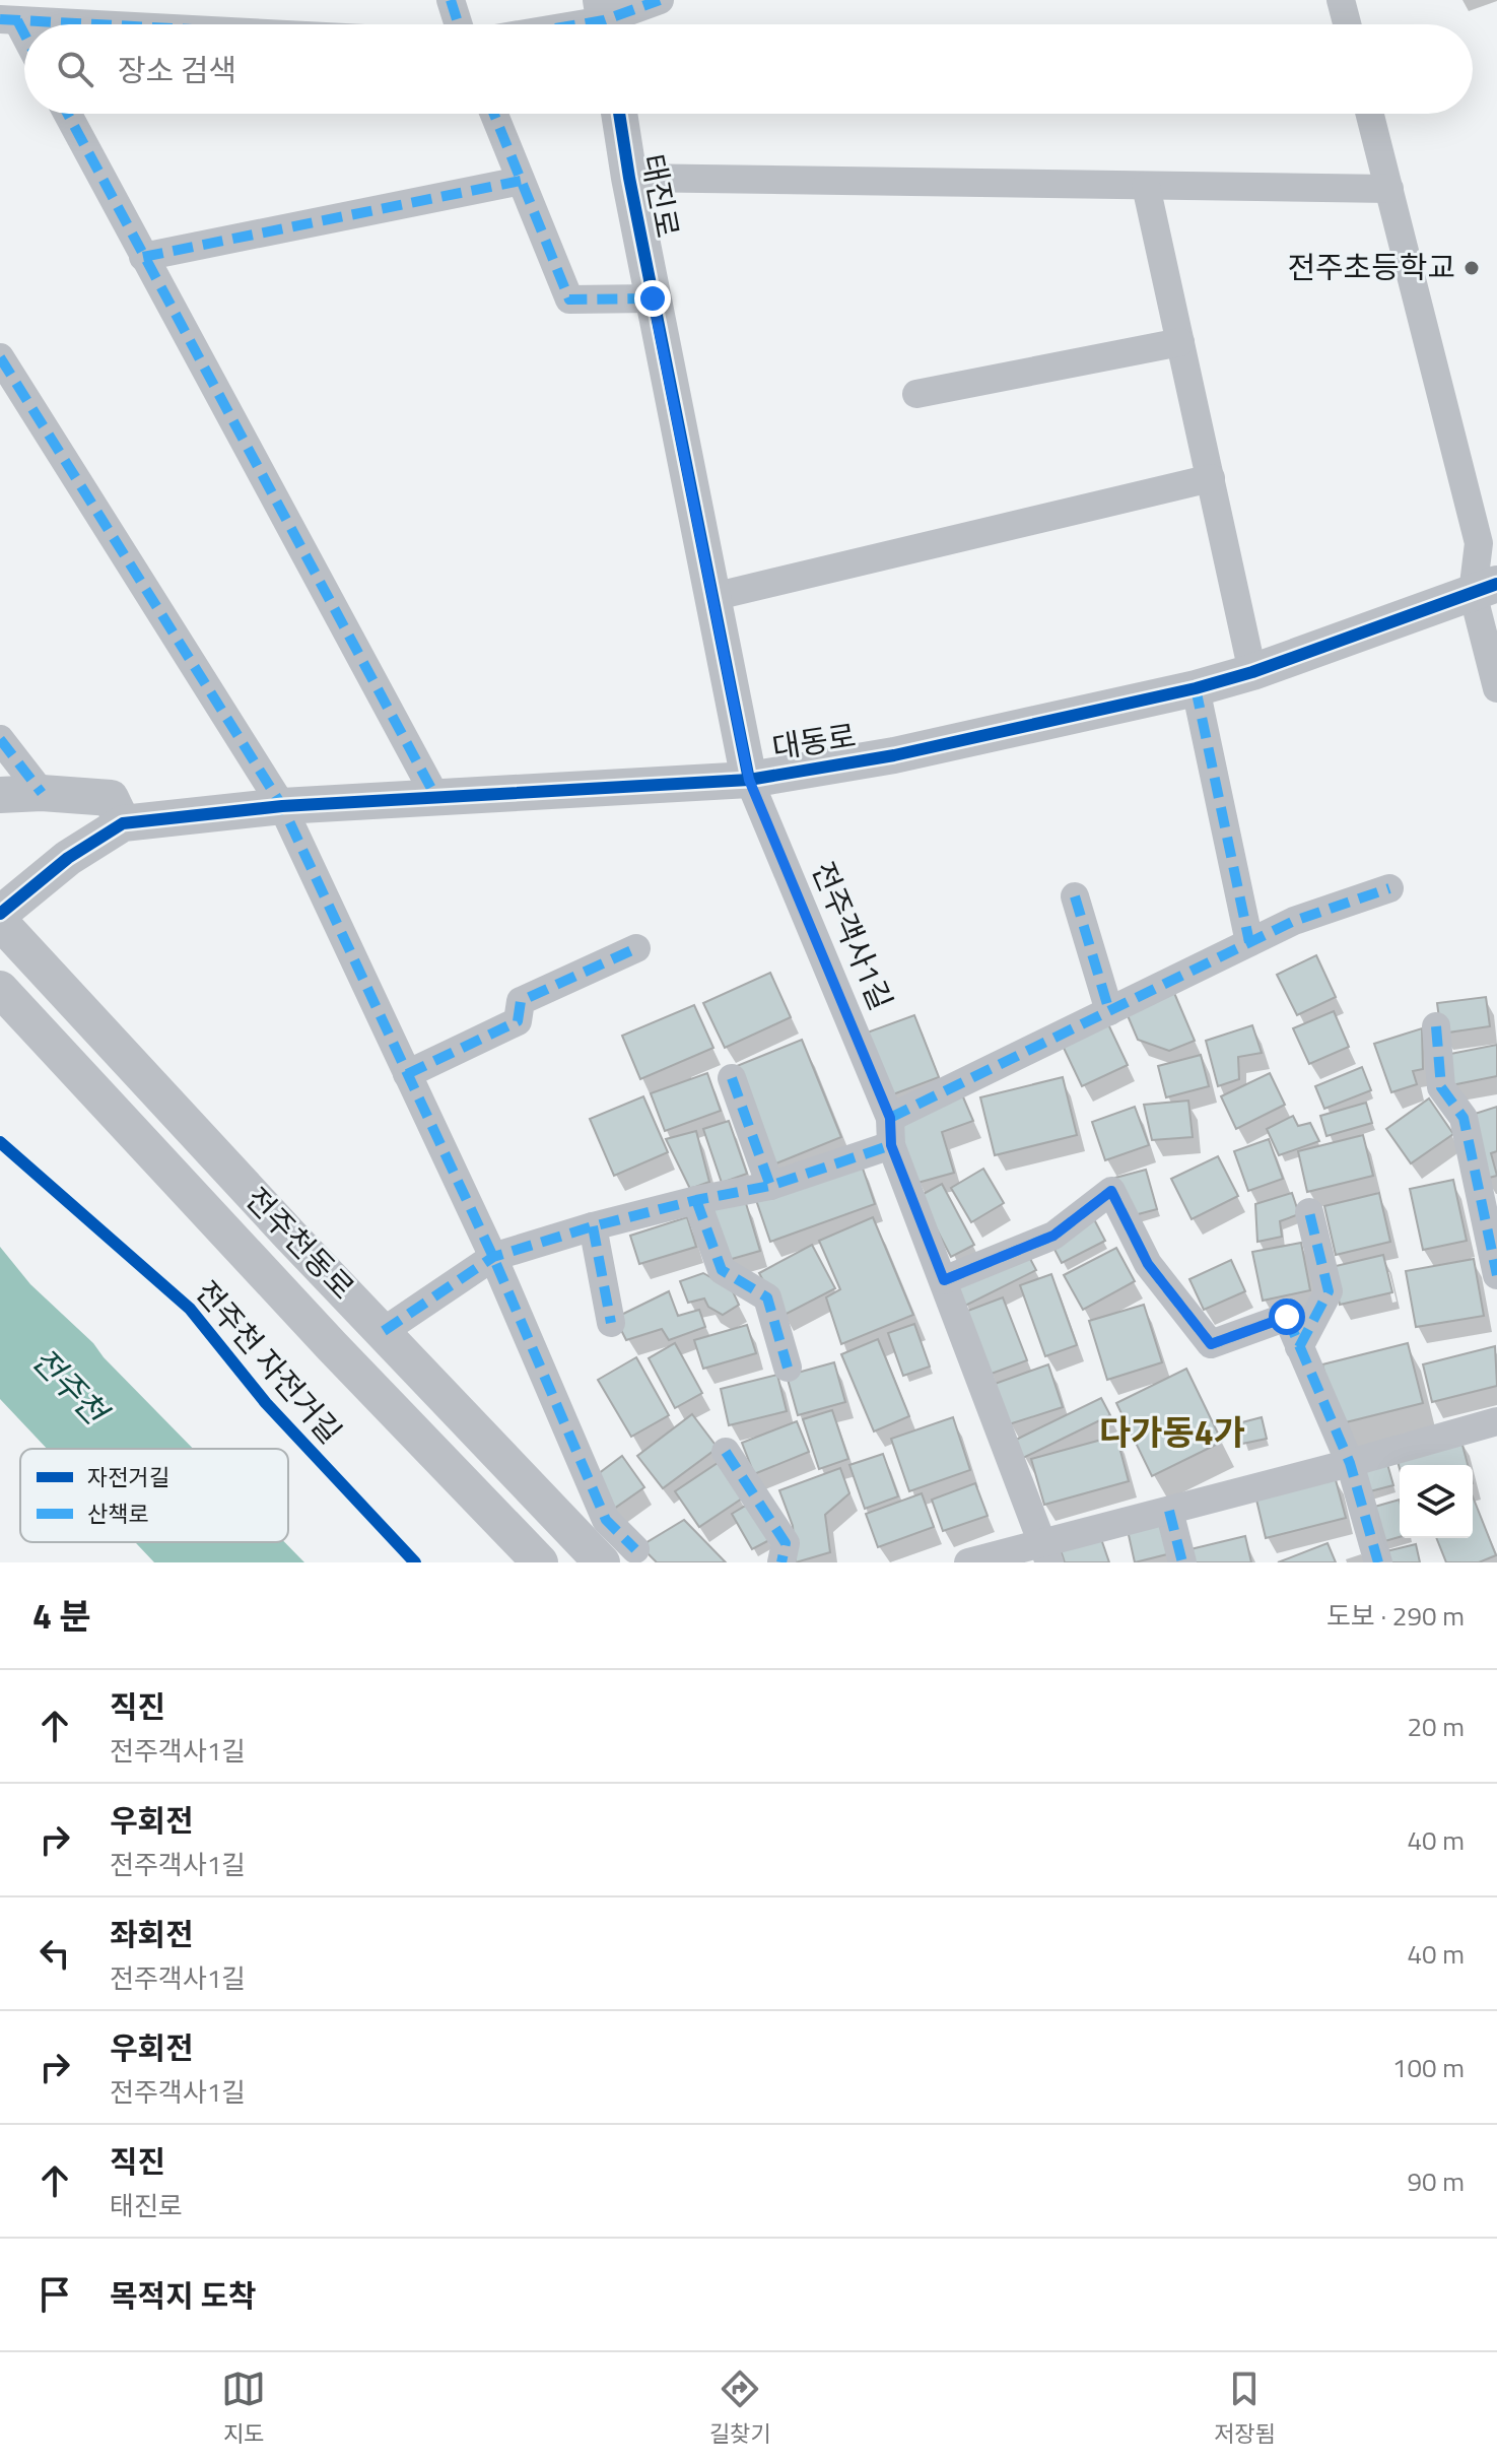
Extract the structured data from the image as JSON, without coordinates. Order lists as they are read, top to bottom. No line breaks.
{"streets":{"street":["태진로","대동로","전주객사1길","전주천동로"],"cycle path":["전주천 자전거길"]},"crossings":[["태진로","대동로"],["태진로","전주객사1길"],["대동로","전주객사1길"]],"districts":["다가동4가"],"water":["전주천"],"places":["전주초등학교"],"legend":["자전거길","산책로"],"page":{"search":"장소 검색","heading":["4 분","도보 · 290 m"],"list":[["직진","전주객사1길","20 m"],["우회전","전주객사1길","40 m"],["좌회전","전주객사1길","40 m"],["우회전","전주객사1길","100 m"],["직진","태진로","90 m"],"목적지 도착"],"nav":["지도","길찾기","저장됨"]}}
